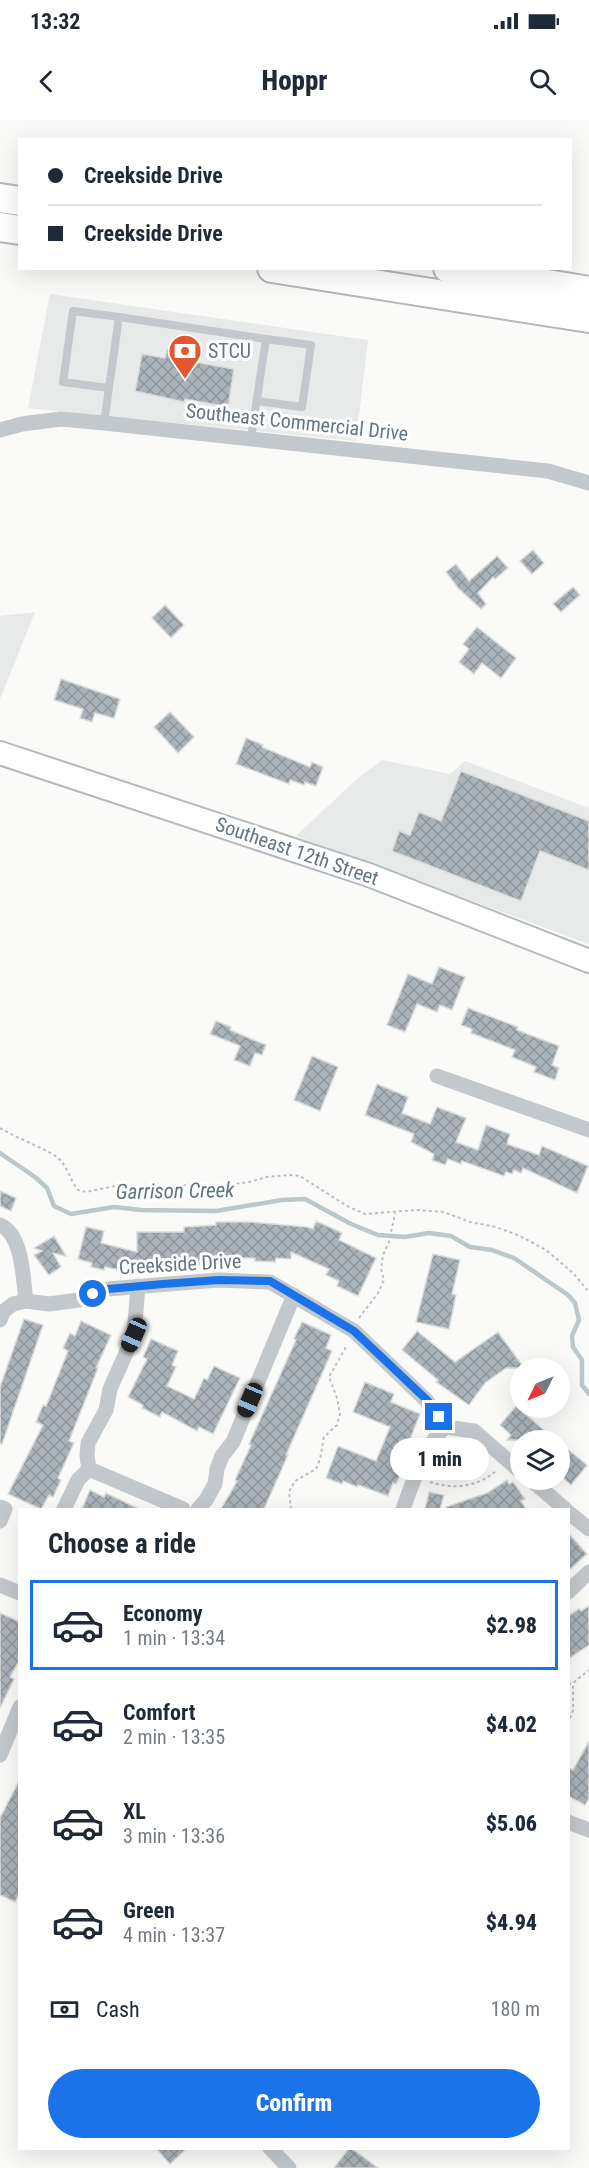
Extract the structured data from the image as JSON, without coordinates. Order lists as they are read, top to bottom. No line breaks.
{"streets":{"main road":["Southeast 12th Street"],"street":["Southeast Commercial Drive","Creekside Drive"]},"water":["Garrison Creek"],"places":{"bank":["STCU"]},"north":"bottom left","page":{"status":"13:32","header":"Hoppr","banner":["Creekside Drive","Creekside Drive"],"bubble":"1 min","heading":"Choose a ride","list":[{"name":"Economy","note":"1 min · 13:34","value":"$2.98"},{"name":"Comfort","note":"2 min · 13:35","value":"$4.02"},{"name":"XL","note":"3 min · 13:36","value":"$5.06"},{"name":"Green","note":"4 min · 13:37","value":"$4.94"}],"pay":["Cash","180 m"],"buttons":"Confirm"}}
